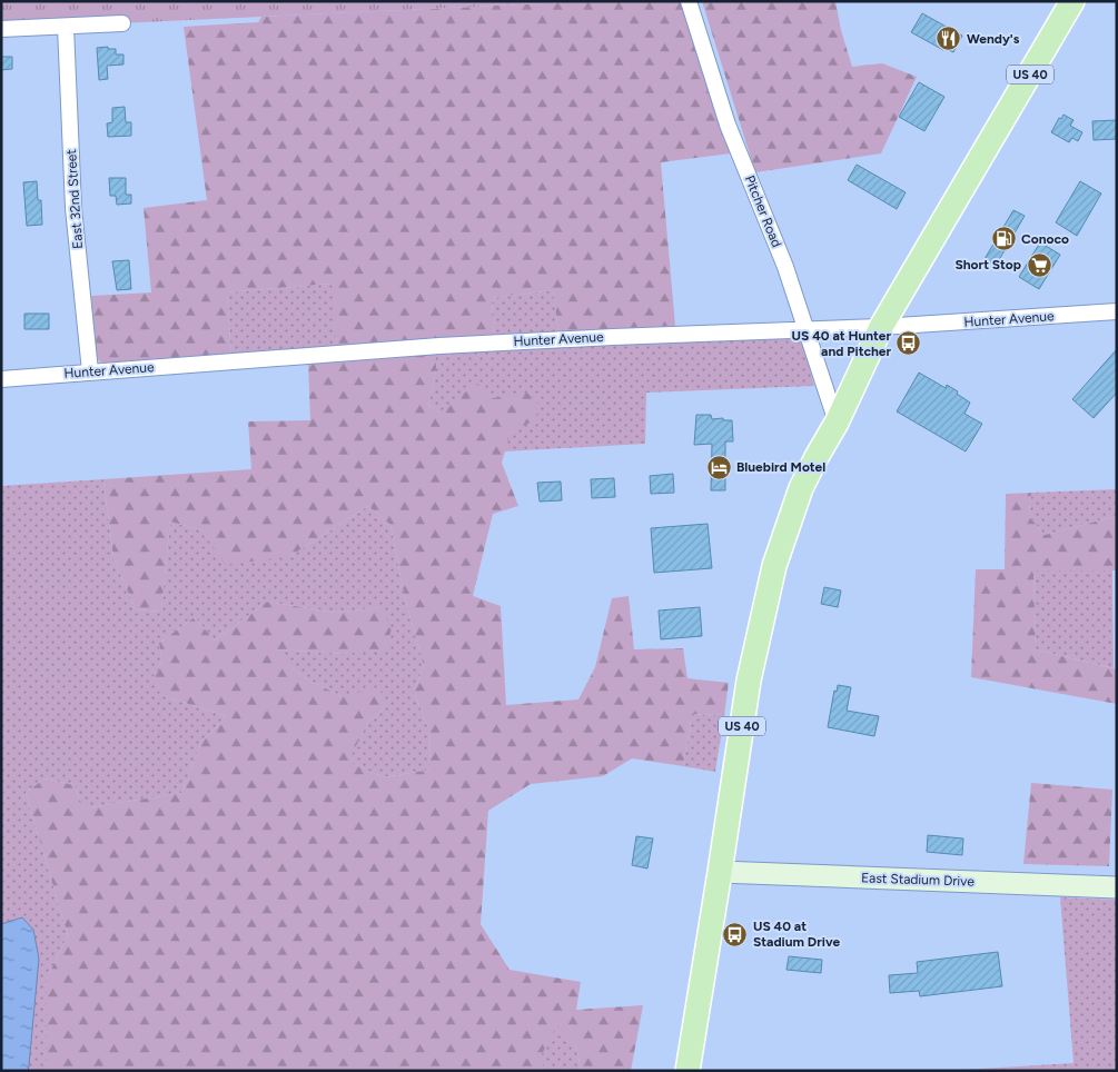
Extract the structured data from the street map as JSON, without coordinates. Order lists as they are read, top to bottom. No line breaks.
{"streets":{"main road":["US 40","East Stadium Drive"],"street":["East 32nd Street","Pitcher Road","Hunter Avenue"]},"crossings":[["US 40","Pitcher Road"],["US 40","Hunter Avenue"],["US 40","East Stadium Drive"],["East 32nd Street","Hunter Avenue"],["Pitcher Road","Hunter Avenue"]],"places":{"restaurant":["Wendy's"],"fuel station":["Conoco"],"supermarket":["Short Stop"],"bus stop":["US 40 at Hunter and Pitcher","US 40 at Stadium Drive"],"hotel":["Bluebird Motel"]}}
